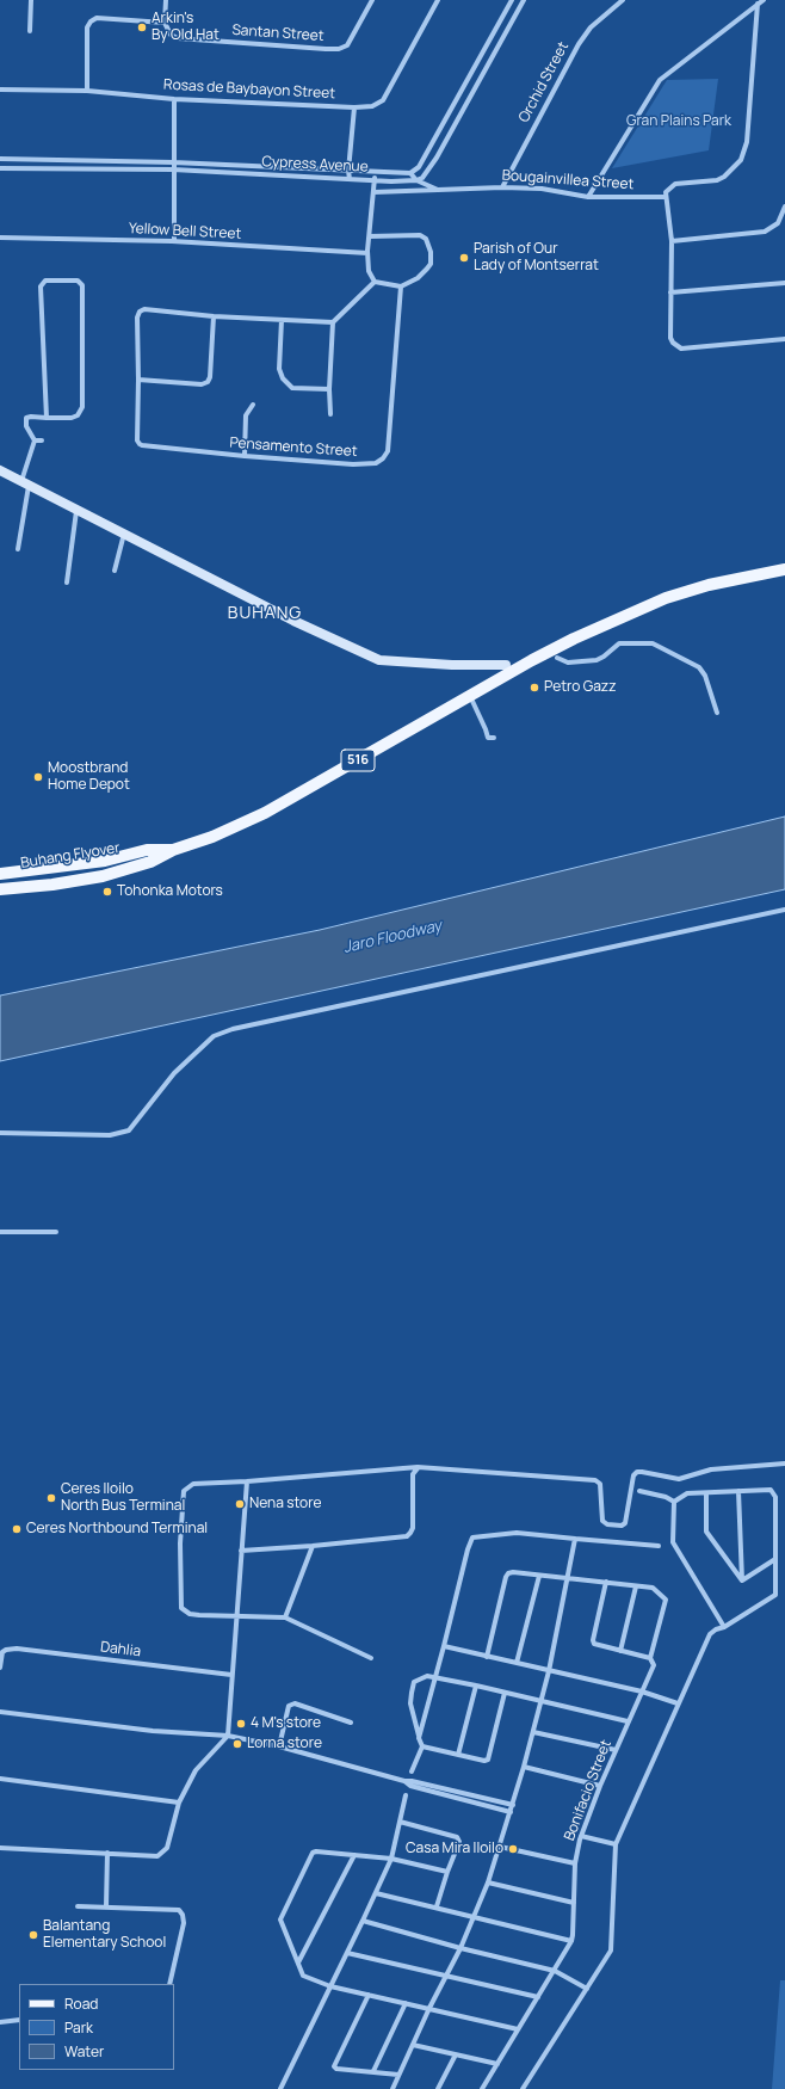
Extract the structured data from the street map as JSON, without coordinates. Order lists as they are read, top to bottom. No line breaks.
{"streets":{"main road":["516","Buhang Flyover"],"street":["Santan Street","Orchid Street","Rosas de Baybayon Street","Cypress Avenue","Bougainvillea Street","Yellow Bell Street","Pensamento Street","Dahlia","Bonifacio Street"]},"crossings":[["Orchid Street","Bougainvillea Street"],["Cypress Avenue","Bougainvillea Street"],["Yellow Bell Street","Pensamento Street"],["516","Buhang Flyover"]],"districts":["BUHANG"],"water":["Jaro Floodway"],"parks":["Gran Plains Park"],"places":["Arkin's By Old Hat","Parish of Our Lady of Montserrat","Petro Gazz","Moostbrand Home Depot","Tohonka Motors","Ceres Iloilo North Bus Terminal","Nena store","Ceres Northbound Terminal","4 M's store","Lorna store","Casa Mira Iloilo","Balantang Elementary School"],"legend":["Road","Park","Water"]}
